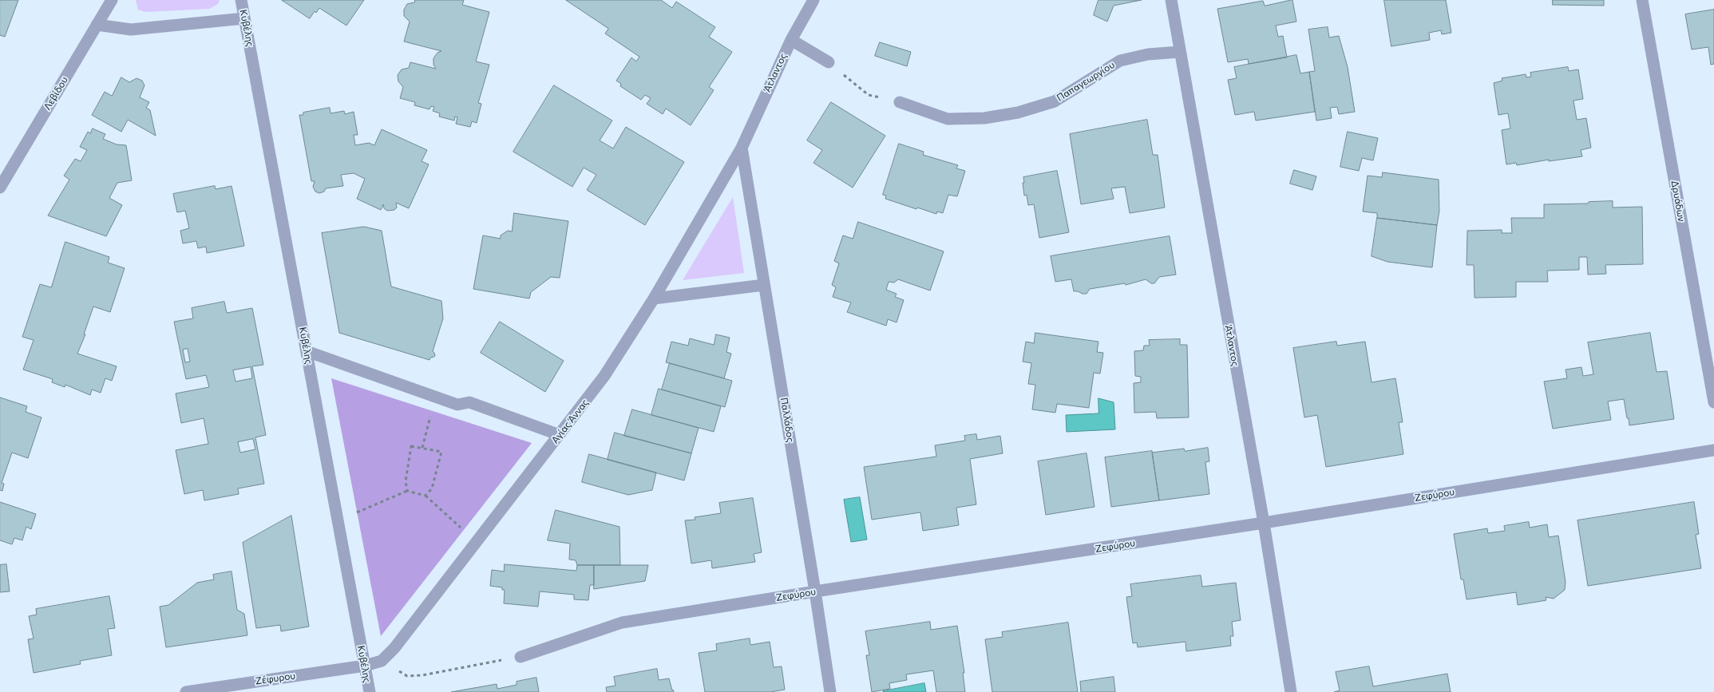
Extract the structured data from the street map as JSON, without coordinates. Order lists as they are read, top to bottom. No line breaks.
{"streets":{"street":["Κυβέλης","Άτλαντος","Παπαγεωργίου","Λεβίδου","Δρυάδων","Παλλάδος","Αγίας Άννας","Ζεφύρου","Ζέφυρου"]},"crossings":[["Κυβέλης","Αγίας Άννας"],["Κυβέλης","Ζέφυρου"],["Άτλαντος","Παπαγεωργίου"],["Άτλαντος","Παλλάδος"],["Άτλαντος","Αγίας Άννας"],["Άτλαντος","Ζεφύρου"],["Παλλάδος","Αγίας Άννας"],["Παλλάδος","Ζεφύρου"],["Αγίας Άννας","Ζέφυρου"]]}
